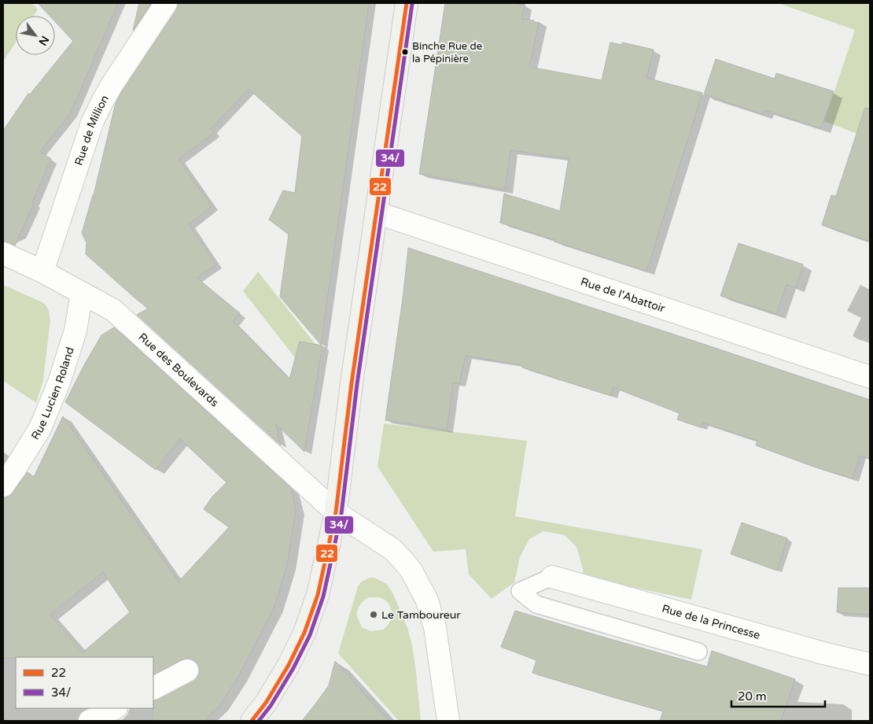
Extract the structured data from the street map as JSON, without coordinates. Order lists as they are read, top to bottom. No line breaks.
{"streets":{"street":["Rue de Million","Rue de l'Abattoir","Rue des Boulevards","Rue Lucien Roland","Rue de la Princesse"]},"crossings":[["Rue de Million","Rue des Boulevards"],["Rue des Boulevards","Rue Lucien Roland"]],"places":["Binche Rue de la Pépinière","Le Tamboureur"],"lines":["transit line 22","transit line 34/"],"legend":["22","34/"],"scale_bar":"20 m","north":"bottom right"}
